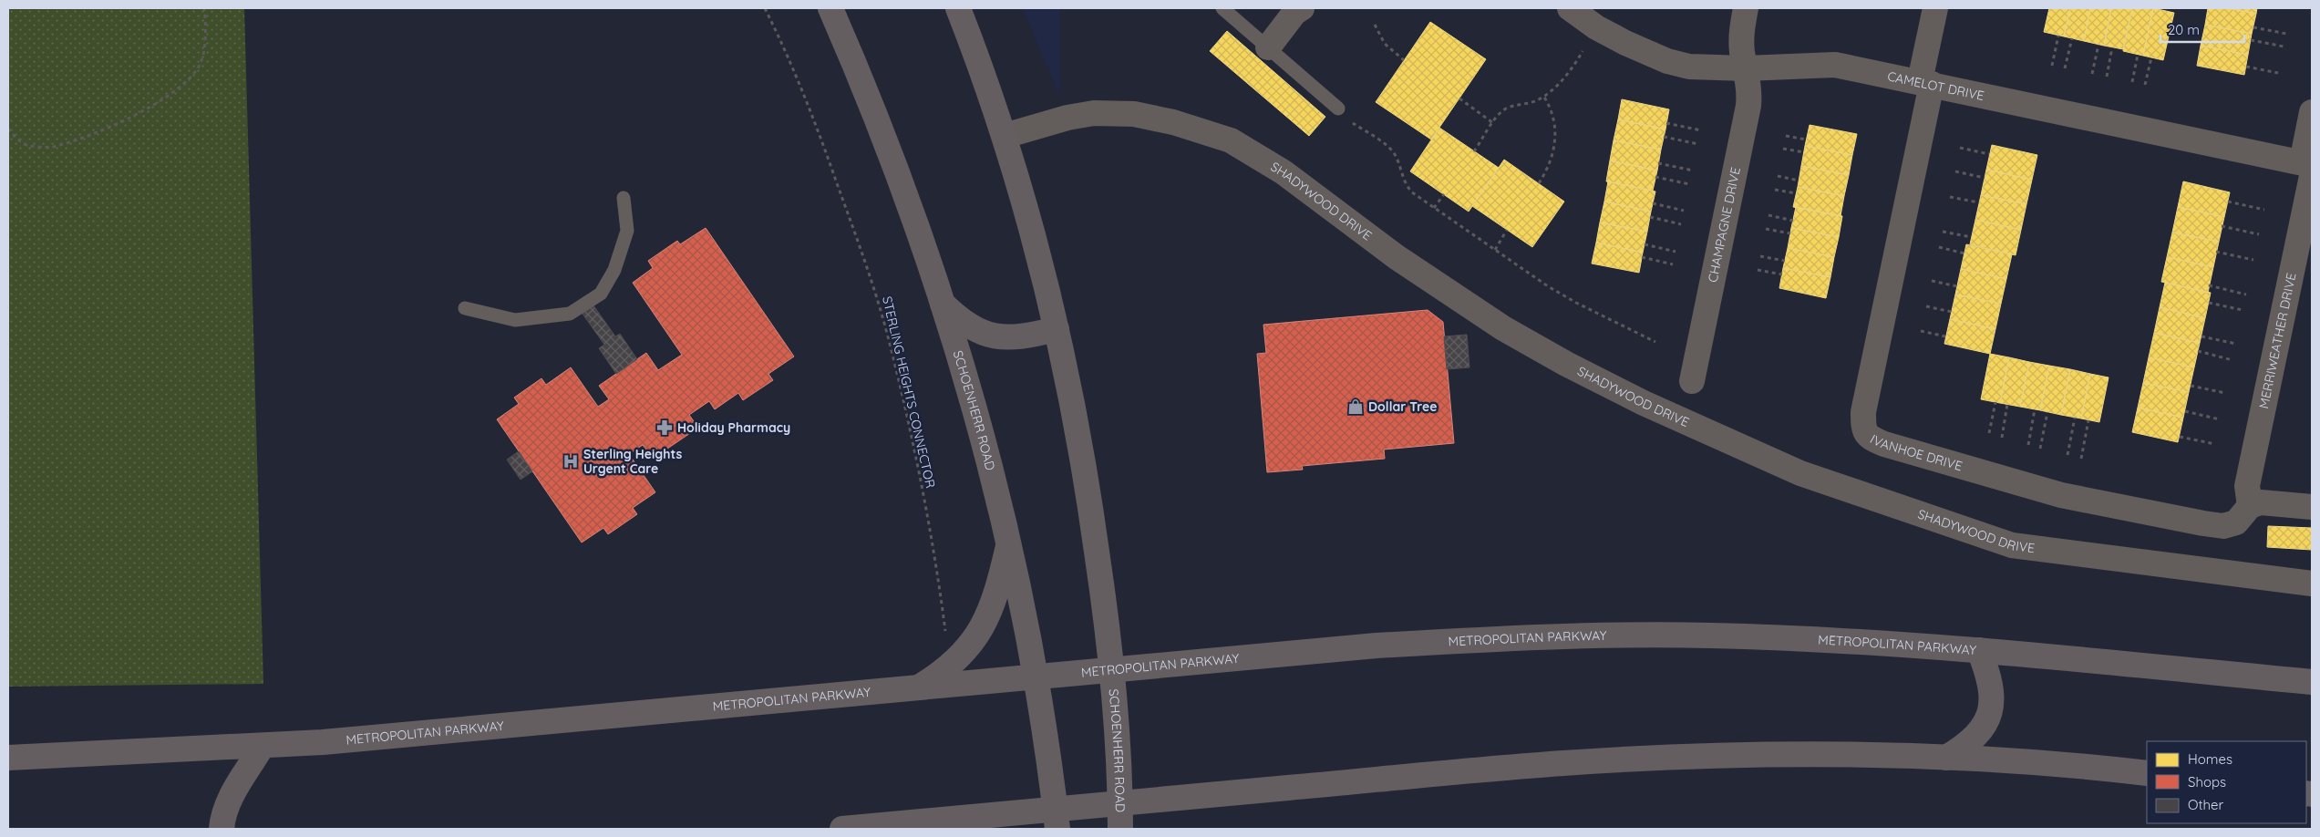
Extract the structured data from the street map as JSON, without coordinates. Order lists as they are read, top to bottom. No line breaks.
{"streets":{"main road":["SCHOENHERR ROAD","METROPOLITAN PARKWAY"],"street":["CAMELOT DRIVE","SHADYWOOD DRIVE","CHAMPAGNE DRIVE","MERRIWEATHER DRIVE","IVANHOE DRIVE"],"path":["STERLING HEIGHTS CONNECTOR"]},"crossings":[["CAMELOT DRIVE","CHAMPAGNE DRIVE"],["CAMELOT DRIVE","MERRIWEATHER DRIVE"],["CAMELOT DRIVE","IVANHOE DRIVE"],["SHADYWOOD DRIVE","SCHOENHERR ROAD"],["MERRIWEATHER DRIVE","IVANHOE DRIVE"],["SCHOENHERR ROAD","METROPOLITAN PARKWAY"]],"places":{"shop":["Dollar Tree"],"pharmacy":["Holiday Pharmacy"],"hospital":["Sterling Heights Urgent Care"]},"legend":["Homes","Shops","Other"],"scale_bar":"20 m"}
